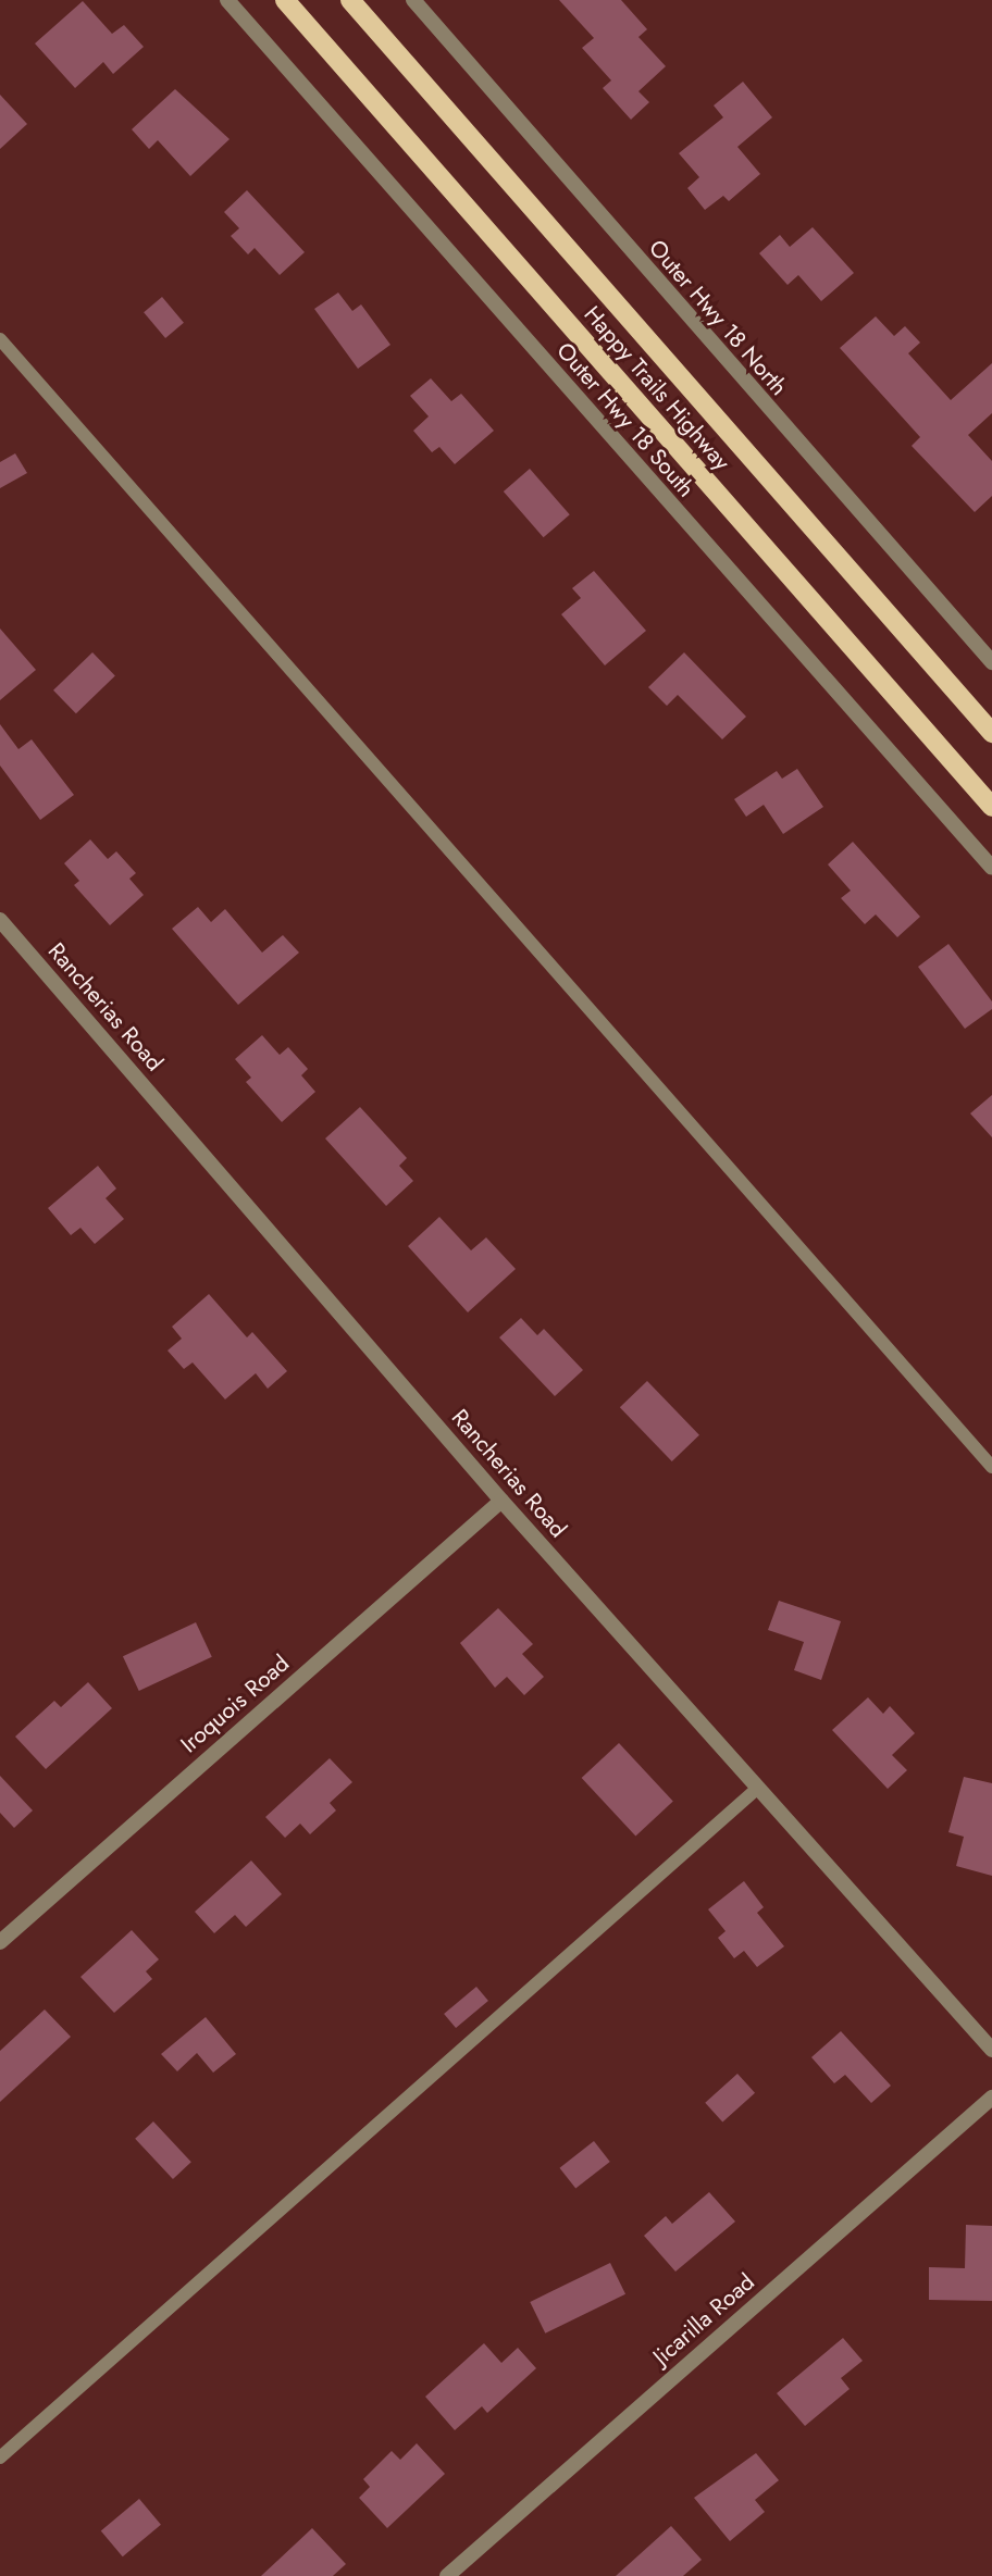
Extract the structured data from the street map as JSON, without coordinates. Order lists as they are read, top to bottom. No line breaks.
{"streets":{"main road":["Happy Trails Highway"],"street":["Outer Hwy 18 North","Outer Hwy 18 South","Rancherias Road","Iroquois Road","Jicarilla Road"]},"crossings":[["Rancherias Road","Iroquois Road"]]}
